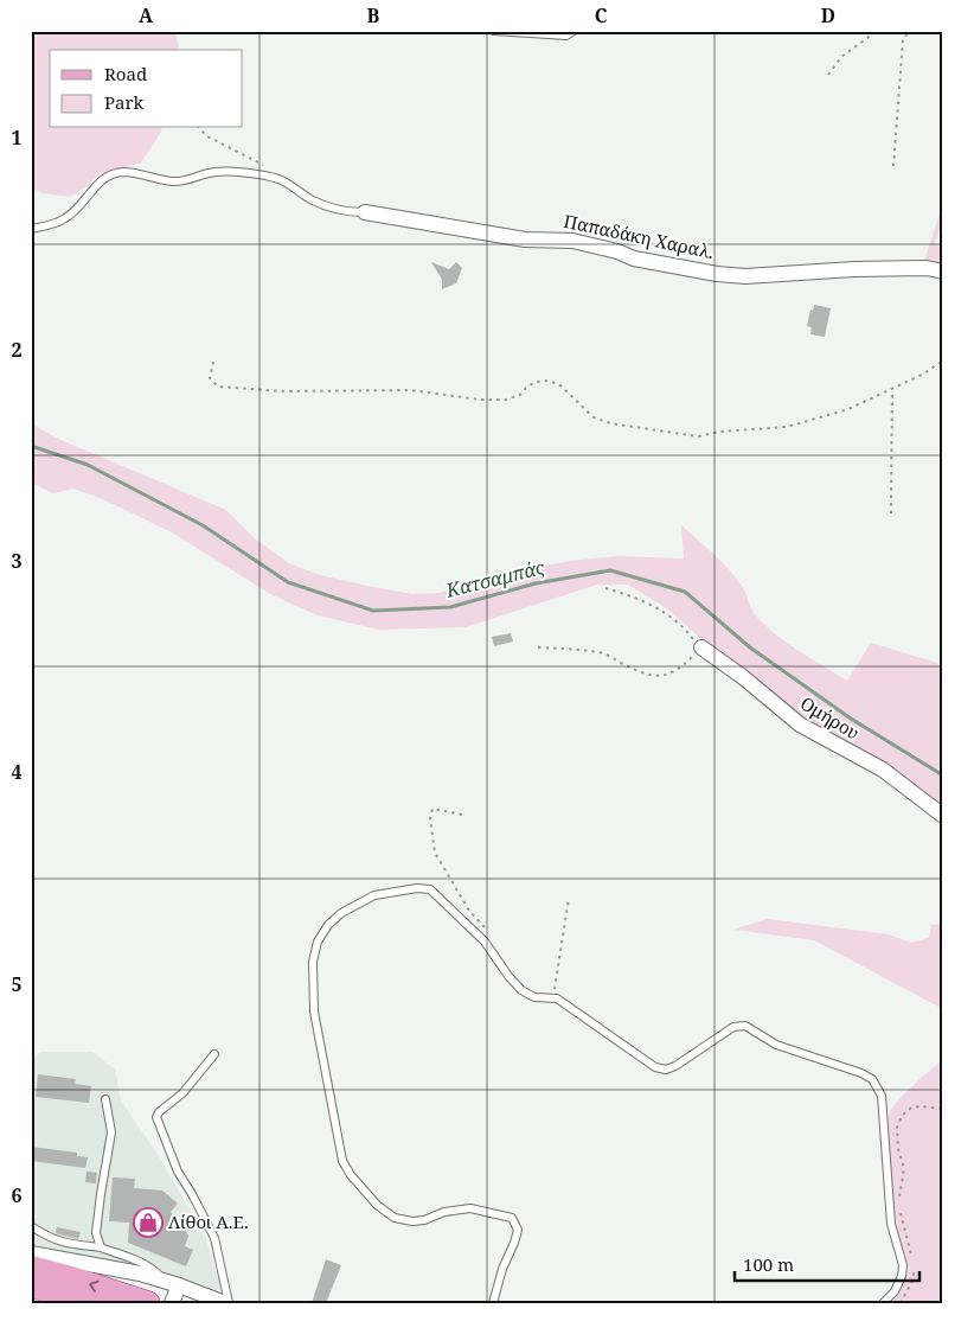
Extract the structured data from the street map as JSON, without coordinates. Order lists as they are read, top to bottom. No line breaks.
{"streets":{"street":["Παπαδάκη Χαραλ.","Ομήρου"]},"water":["Κατσαμπάς"],"places":{"shop":["Λίθοι Α.Ε."]},"legend":["Road","Park"],"scale_bar":"100 m","grid":{"columns":["A","B","C","D"],"rows":["1","2","3","4","5","6"]}}
